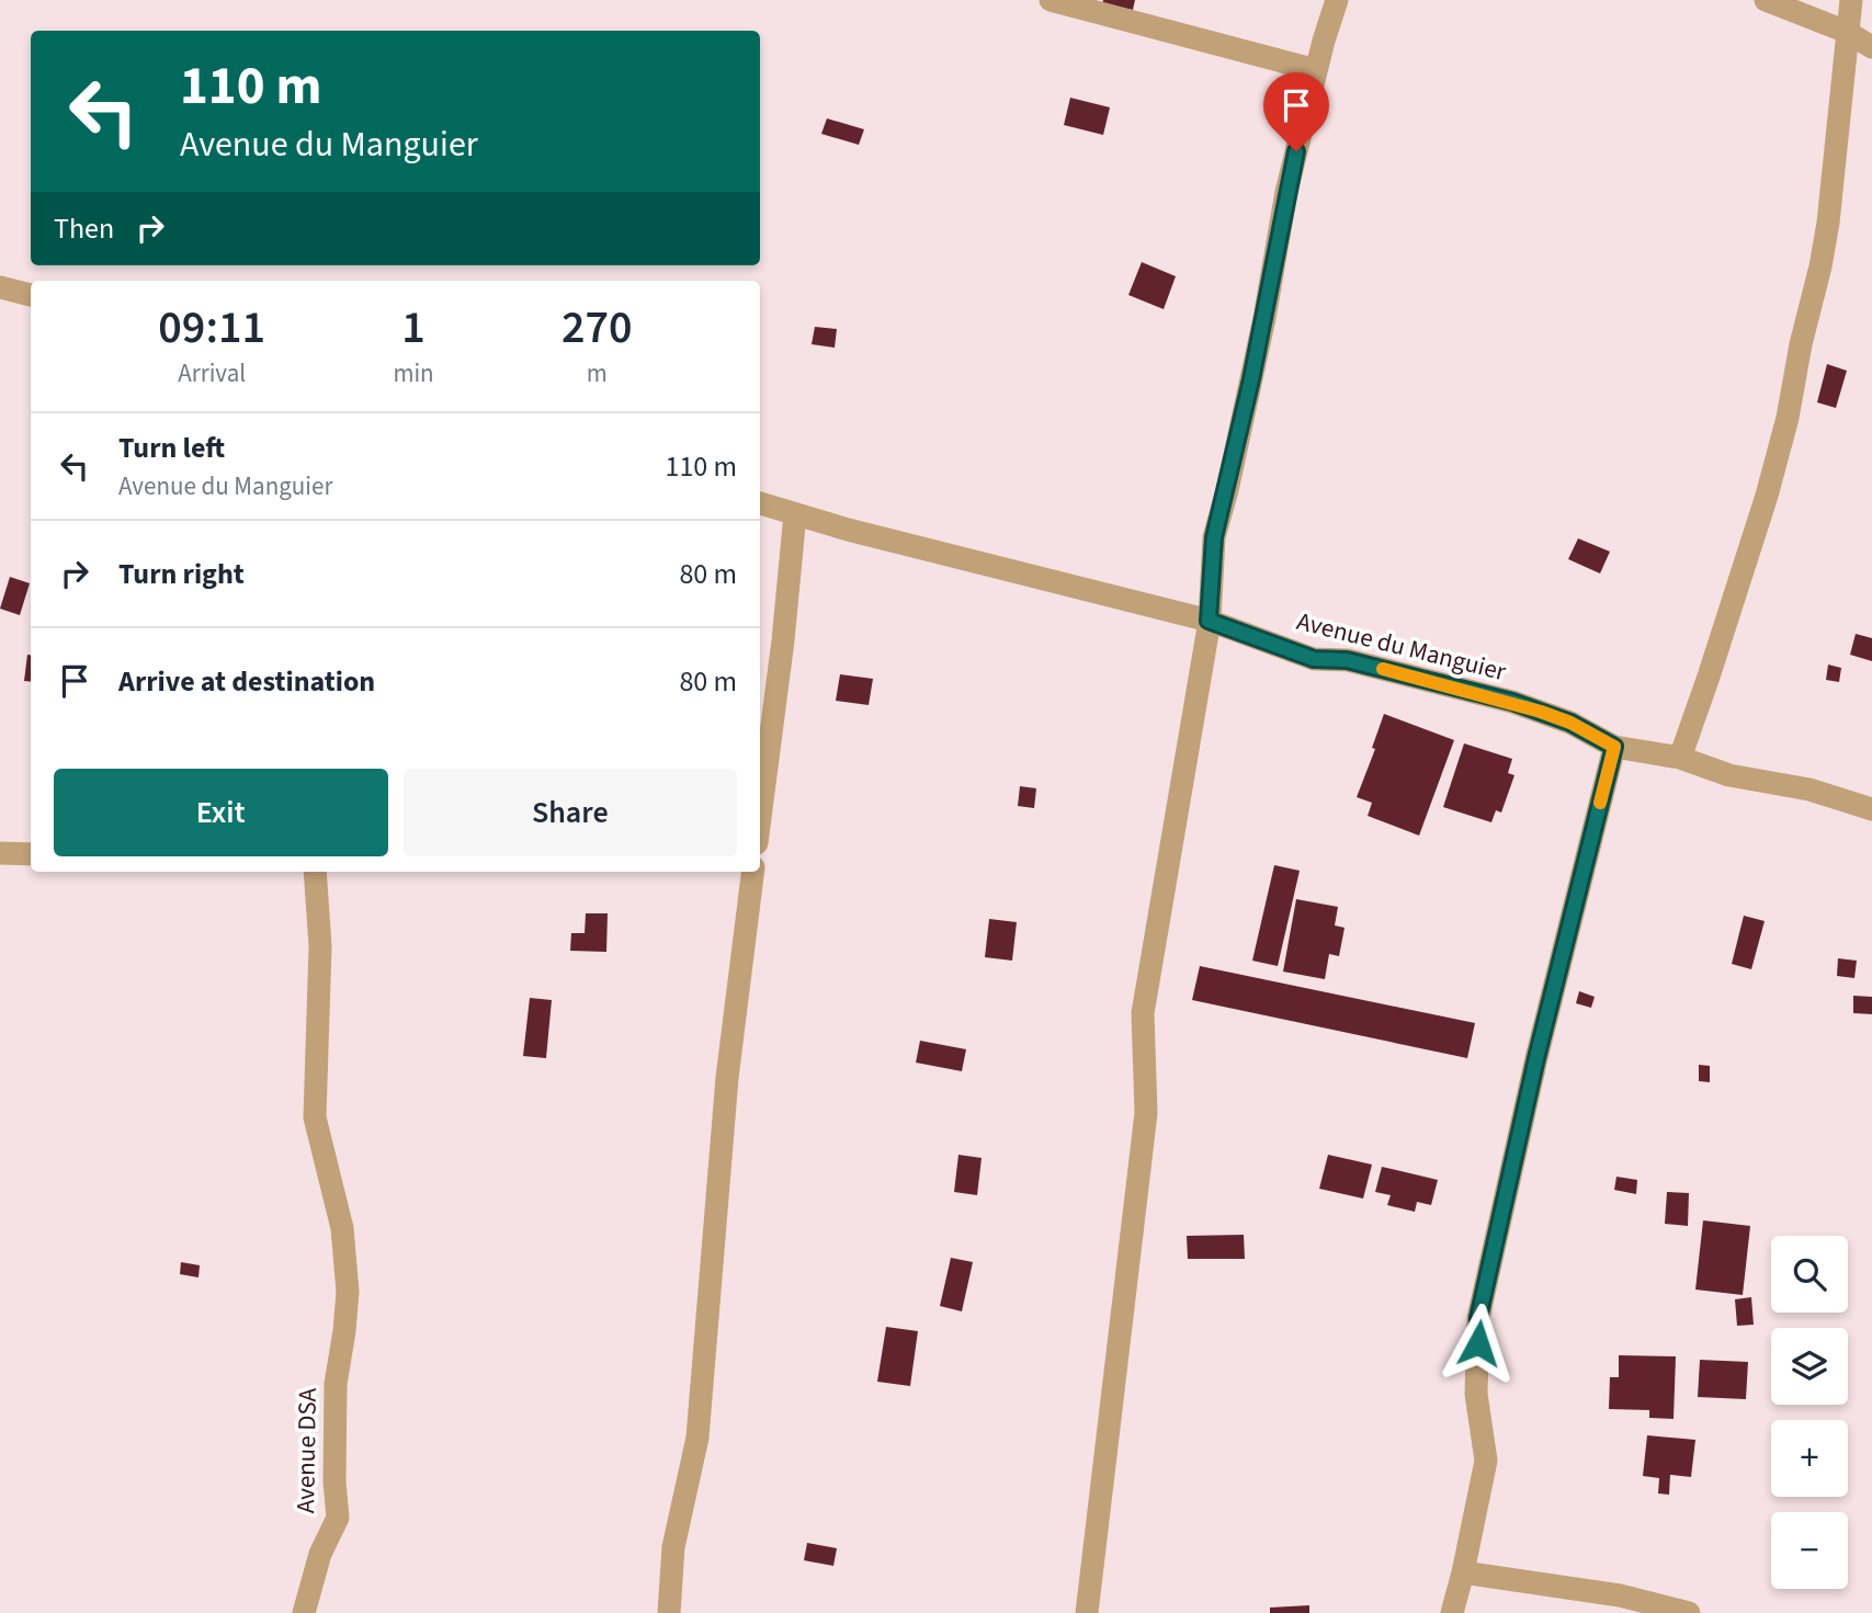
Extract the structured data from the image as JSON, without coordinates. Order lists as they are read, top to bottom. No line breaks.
{"streets":{"street":["Avenue du Manguier","Avenue DSA"]},"page":{"turn":["110 m","Avenue du Manguier"],"then":"Then","eta":["09:11","Arrival","1","min","270","m"],"list":[{"name":"Turn left","note":"Avenue du Manguier","value":"110 m"},{"name":"Turn right","value":"80 m"},{"name":"Arrive at destination","value":"80 m"}],"buttons":["Exit","Share"],"map_buttons":["+","−"]}}
